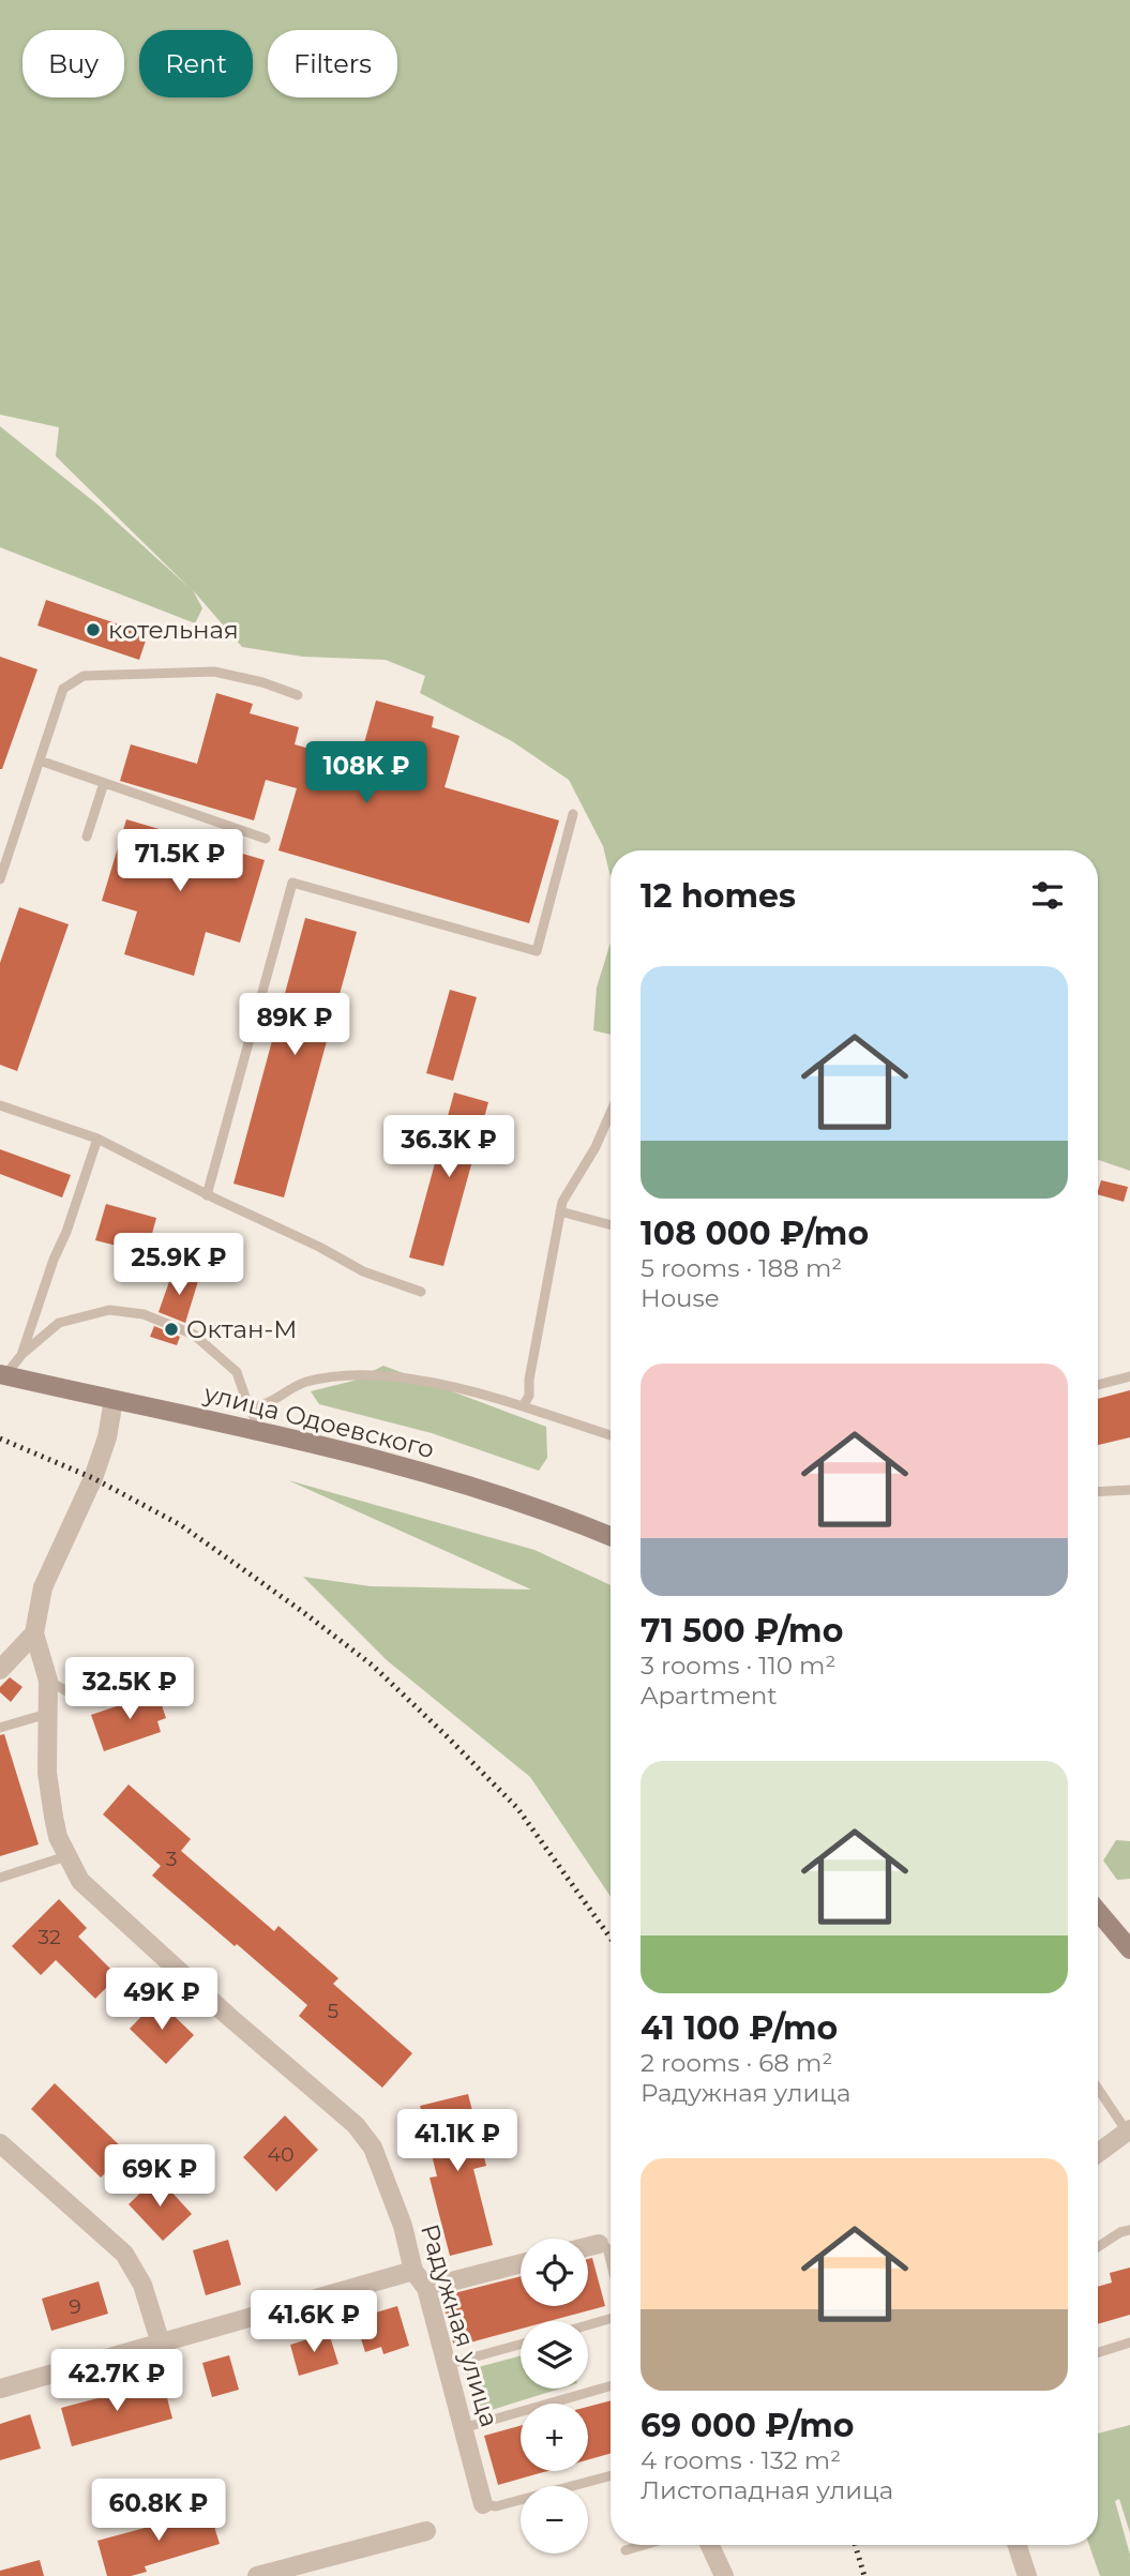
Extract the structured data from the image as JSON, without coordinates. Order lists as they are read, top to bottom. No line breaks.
{"streets":{"street":["улица Одоевского","Радужная улица"]},"places":["котельная","Октан-М"],"house_numbers":["3","32","5","40","9"],"page":{"chip":["Buy","Rent","Filters"],"price":["108K ₽","71.5K ₽","89K ₽","36.3K ₽","25.9K ₽","32.5K ₽","49K ₽","41.1K ₽","69K ₽","41.6K ₽","42.7K ₽","60.8K ₽"],"heading":"12 homes","list":[{"name":"108 000 ₽/mo","note":"5 rooms · 188 m² · House"},{"name":"71 500 ₽/mo","note":"3 rooms · 110 m² · Apartment"},{"name":"41 100 ₽/mo","note":"2 rooms · 68 m² · Радужная улица"},{"name":"69 000 ₽/mo","note":"4 rooms · 132 m² · Листопадная улица"}],"map_buttons":["+","−"]}}
